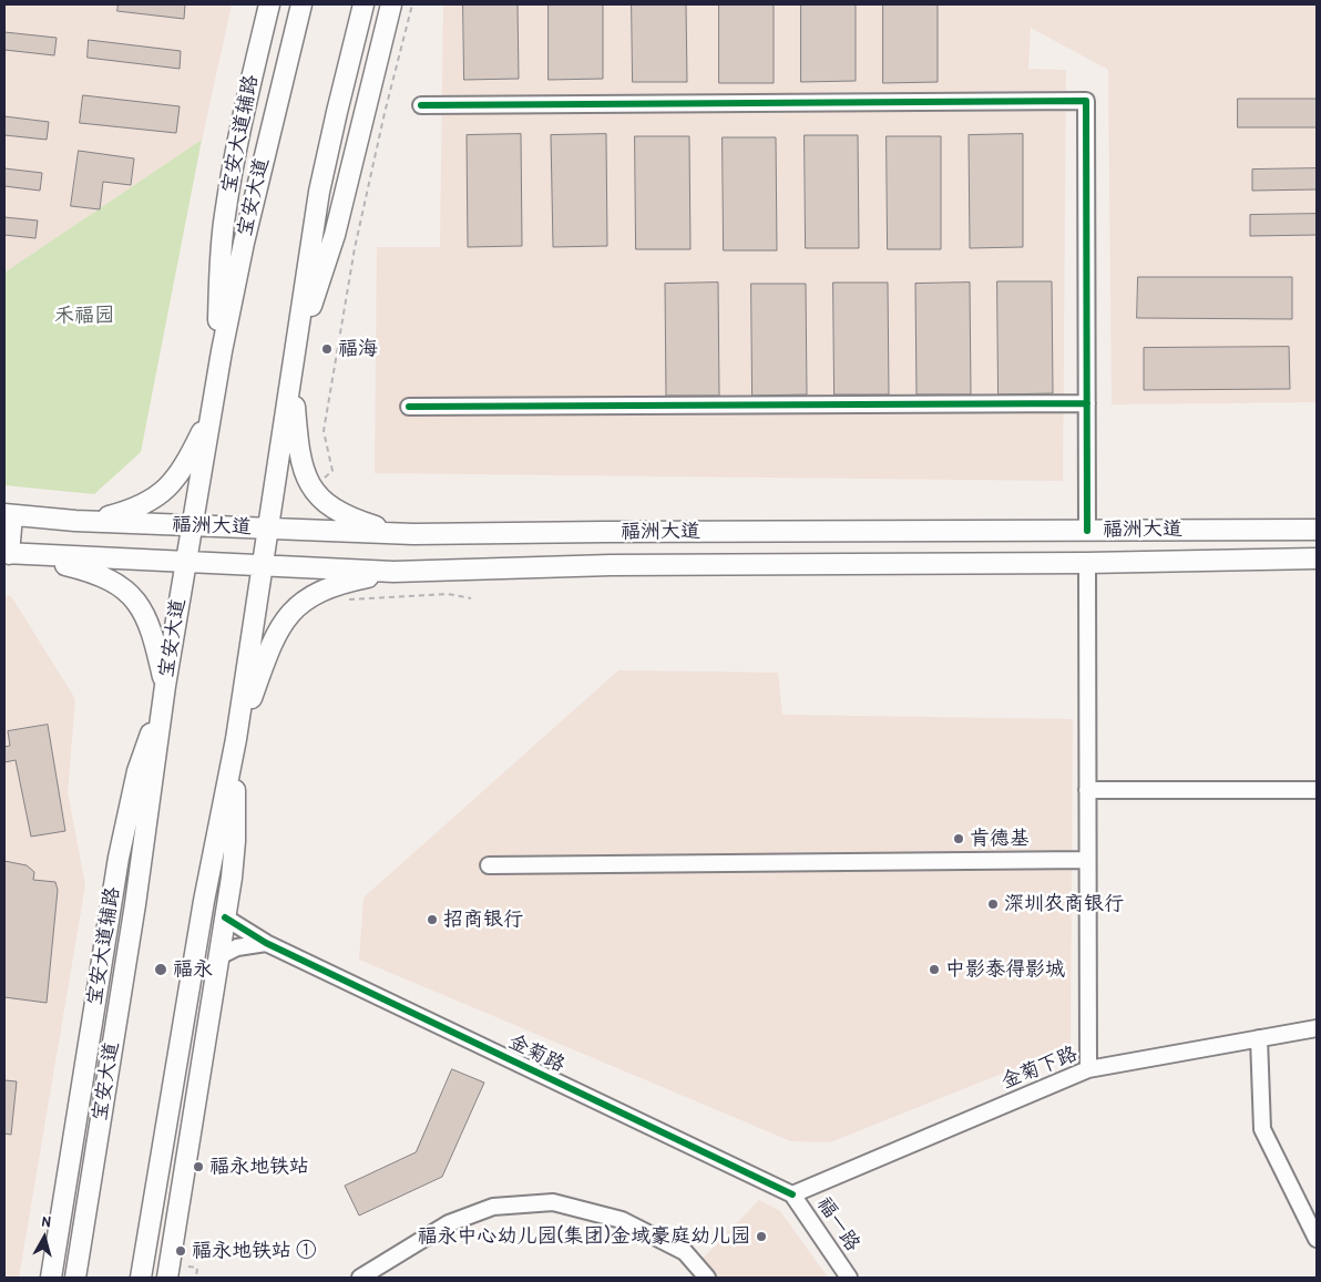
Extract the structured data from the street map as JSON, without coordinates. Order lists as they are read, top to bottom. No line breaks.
{"streets":{"main road":["宝安大道辅路","宝安大道","福洲大道"],"street":["金菊路","金菊下路","福一路"]},"crossings":[["宝安大道辅路","宝安大道"],["宝安大道","福洲大道"],["金菊路","金菊下路"],["金菊路","福一路"],["金菊下路","福一路"]],"parks":["禾福园"],"places":["福海","肯德基","深圳农商银行","招商银行","福永","中影泰得影城","福永地铁站","福永中心幼儿园(集团)金域豪庭幼儿园","福永地铁站 ①"],"north":"top"}
